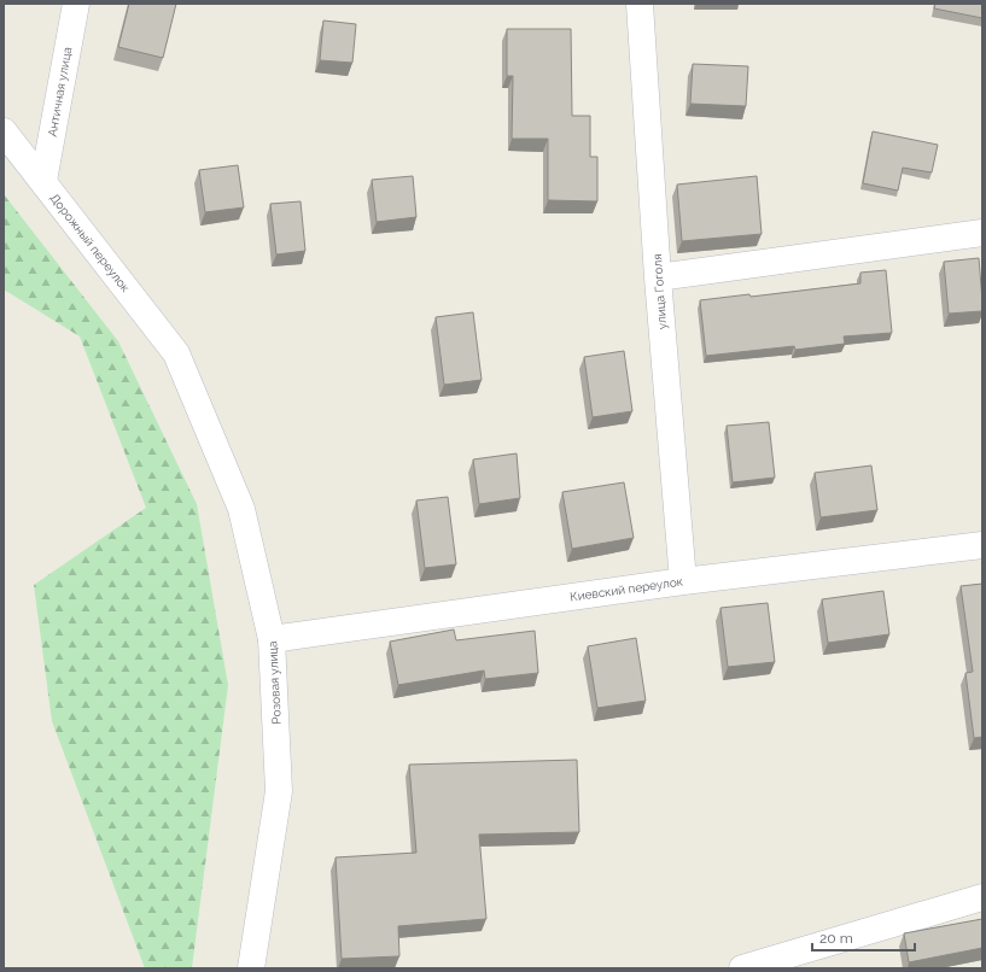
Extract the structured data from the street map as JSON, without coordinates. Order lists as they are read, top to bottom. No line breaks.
{"streets":{"street":["Античная улица","Дорожный переулок","улица Гоголя","Киевский переулок","Розовая улица"]},"crossings":[["Античная улица","Дорожный переулок"],["Дорожный переулок","Розовая улица"],["улица Гоголя","Киевский переулок"],["Киевский переулок","Розовая улица"]],"scale_bar":"20 m"}
